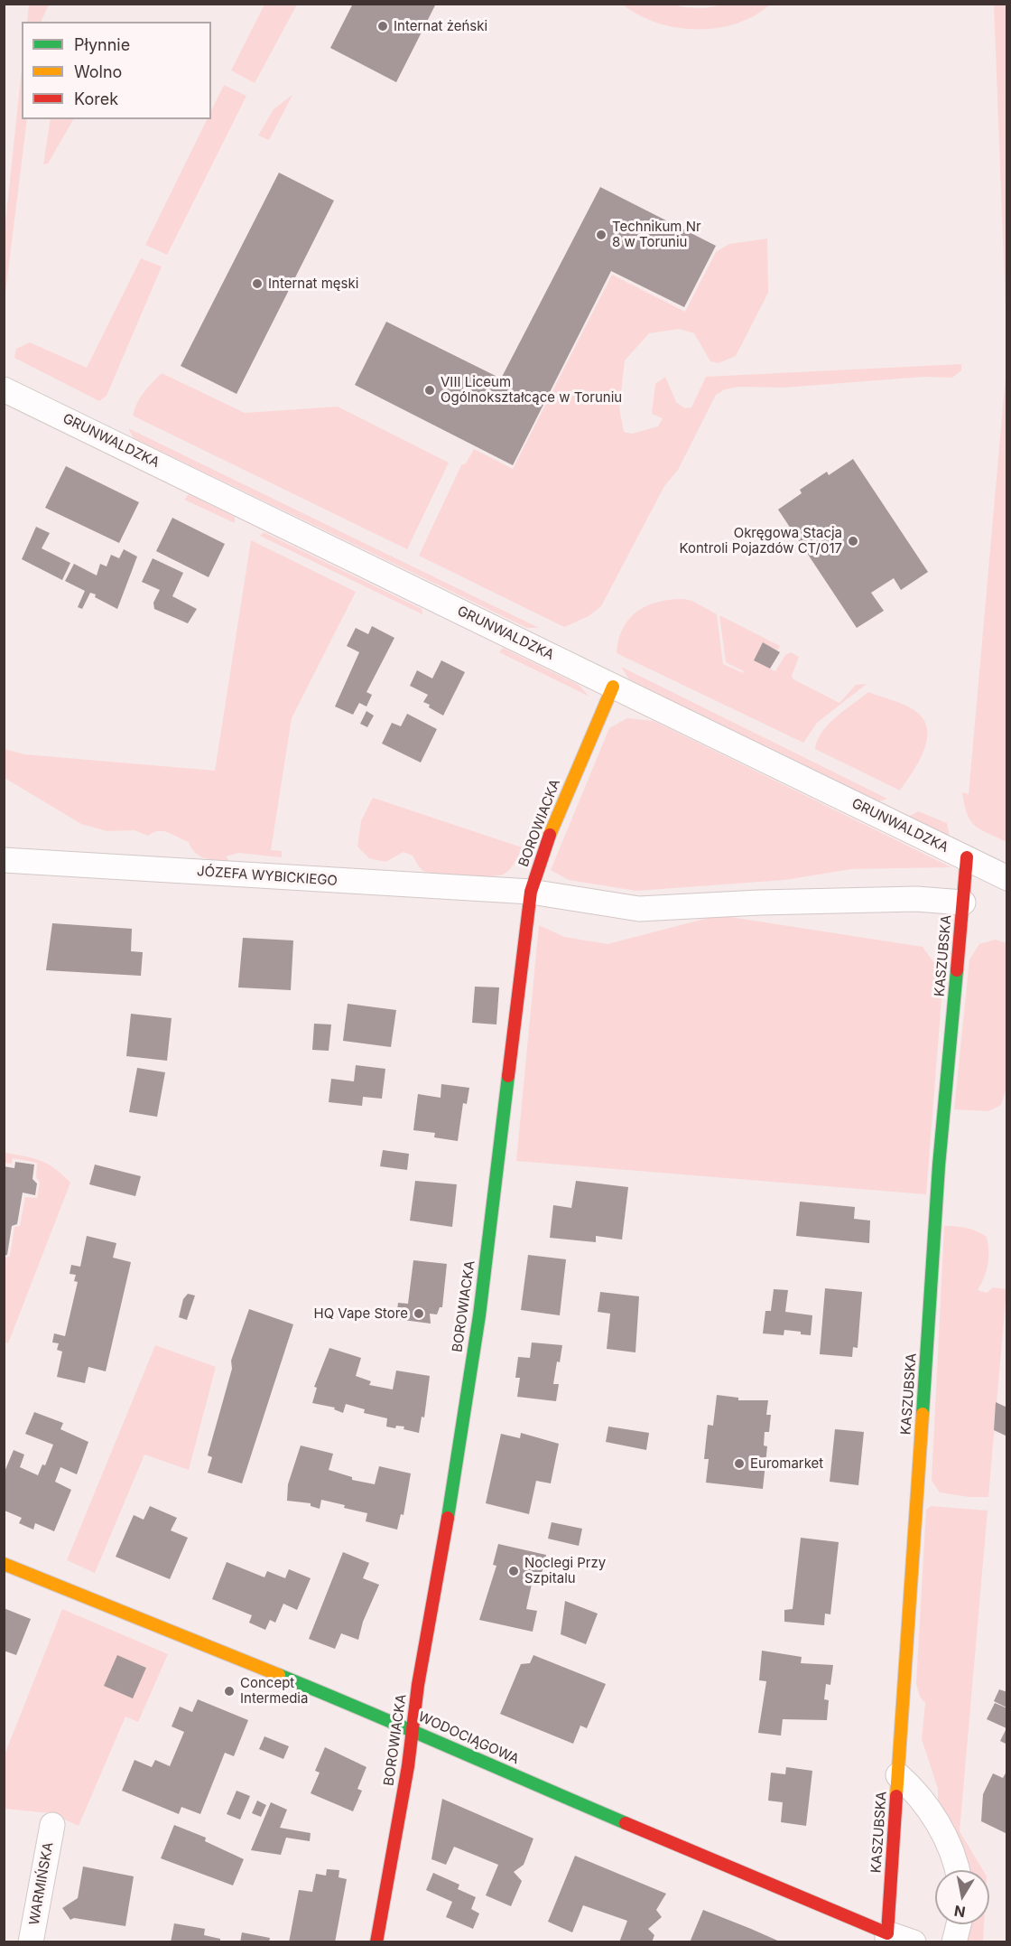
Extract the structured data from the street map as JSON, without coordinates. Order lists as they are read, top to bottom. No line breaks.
{"streets":{"street":["GRUNWALDZKA","BOROWIACKA","JÓZEFA WYBICKIEGO","KASZUBSKA","WODOCIĄGOWA","WARMIŃSKA"]},"crossings":[["GRUNWALDZKA","BOROWIACKA"],["GRUNWALDZKA","KASZUBSKA"],["BOROWIACKA","JÓZEFA WYBICKIEGO"],["BOROWIACKA","WODOCIĄGOWA"],["JÓZEFA WYBICKIEGO","KASZUBSKA"],["KASZUBSKA","WODOCIĄGOWA"]],"places":["Internat żeński","Technikum Nr 8 w Toruniu","Internat męski","VIII Liceum Ogólnokształcące w Toruniu","Okręgowa Stacja Kontroli Pojazdów CT/017","HQ Vape Store","Euromarket","Noclegi Przy Szpitalu","Concept Intermedia"],"legend":["Płynnie","Wolno","Korek"],"north":"bottom"}
